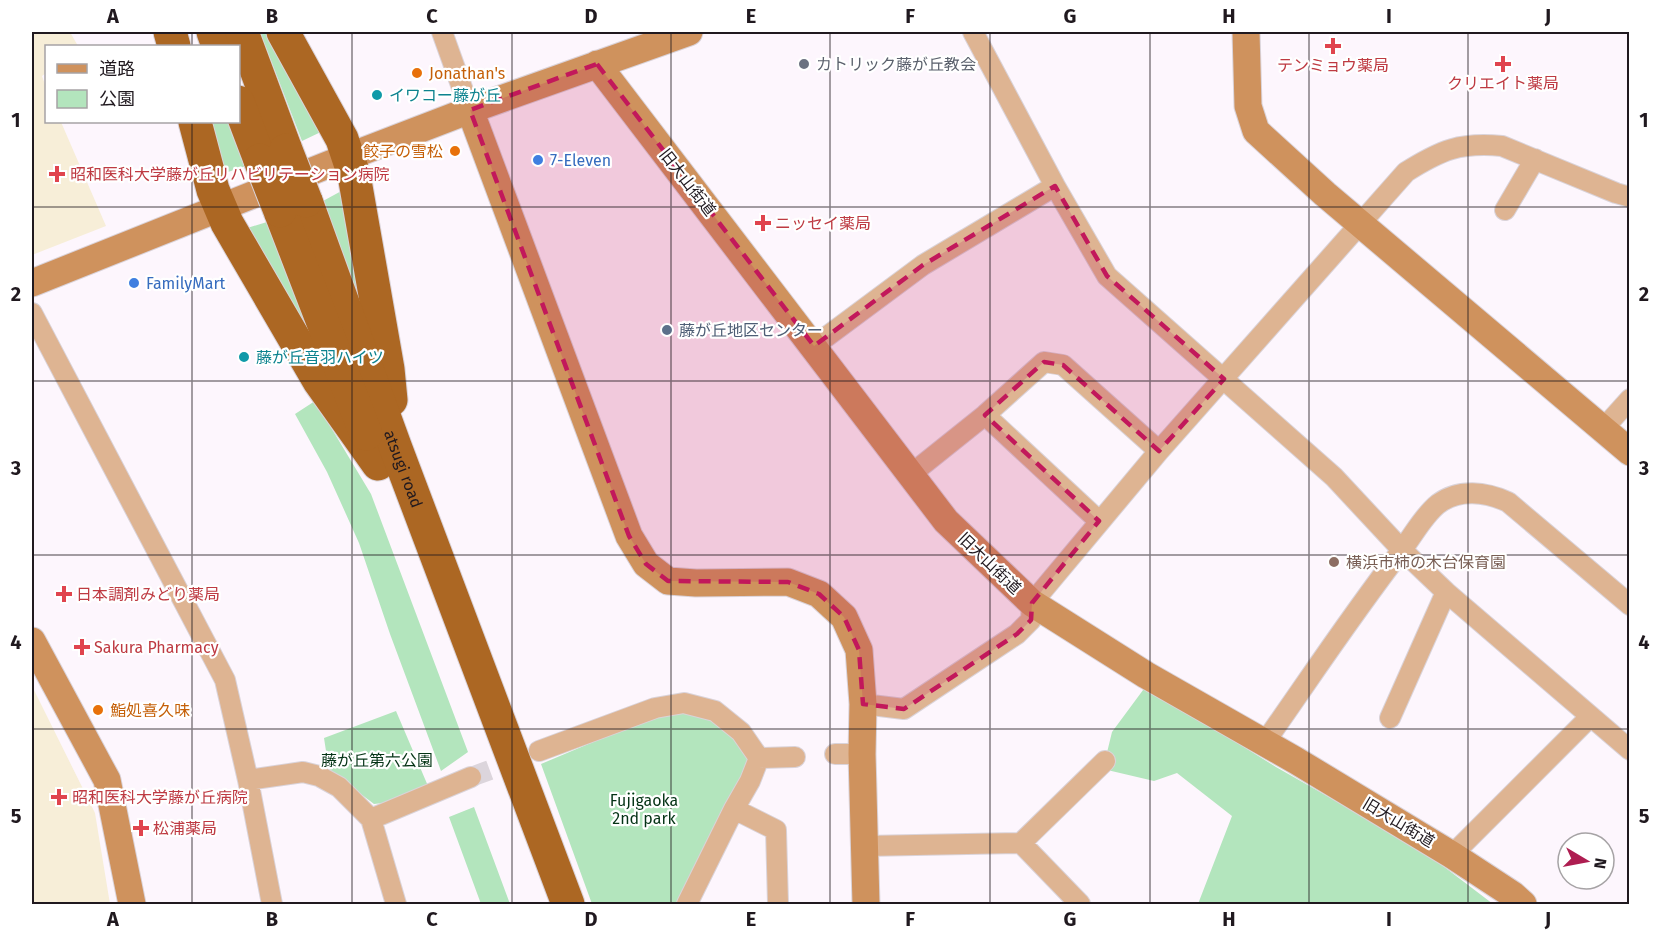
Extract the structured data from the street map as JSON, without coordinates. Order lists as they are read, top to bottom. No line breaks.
{"streets":{"highway":["atsugi road"],"street":["旧大山街道"]},"parks":["藤が丘第六公園","Fujigaoka 2nd park"],"places":{"health":["テンミョウ薬局","クリエイト薬局","昭和医科大学藤が丘リハビリテーション病院","ニッセイ薬局","日本調剤みどり薬局","Sakura Pharmacy","昭和医科大学藤が丘病院","松浦薬局"],"other":["カトリック藤が丘教会","Jonathan's","イワコー藤が丘","餃子の雪松","7-Eleven","FamilyMart","藤が丘地区センター","藤が丘音羽ハイツ","横浜市柿の木台保育園","鮨処喜久味"]},"legend":["道路","公園"],"north":"right","grid":{"columns":["A","B","C","D","E","F","G","H","I","J"],"rows":["1","2","3","4","5"]}}
